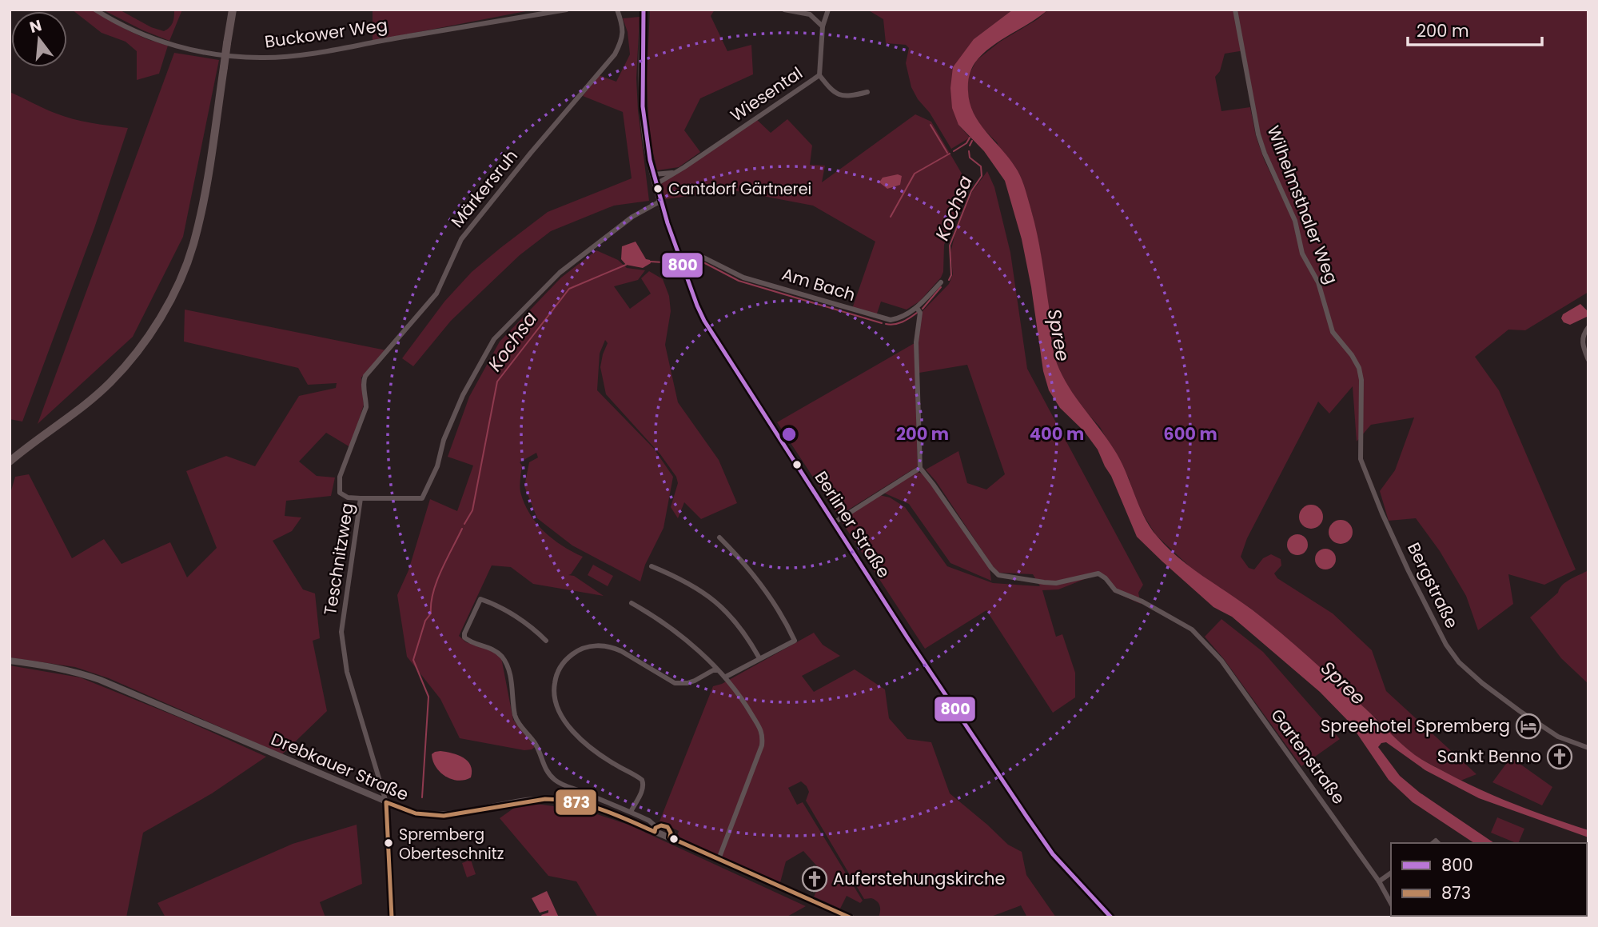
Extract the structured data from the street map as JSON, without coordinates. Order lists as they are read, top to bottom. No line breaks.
{"streets":{"main road":["Berliner Straße"],"street":["Buckower Weg","Wiesental","Märkersruh","Wilhelmsthaler Weg","Am Bach","Teschnitzweg","Bergstraße","Gartenstraße","Drebkauer Straße"]},"crossings":[["Wiesental","Berliner Straße"],["Märkersruh","Teschnitzweg"],["Wilhelmsthaler Weg","Bergstraße"],["Am Bach","Berliner Straße"],["Berliner Straße","Teschnitzweg"],["Teschnitzweg","Drebkauer Straße"]],"water":["Kochsa","Spree"],"places":{"other":["Cantdorf Gärtnerei","Spremberg Oberteschnitz"],"hotel":["Spreehotel Spremberg"],"church":["Sankt Benno","Auferstehungskirche"]},"lines":["transit line 800","transit line 873"],"legend":["800","873"],"scale_bar":"200 m","north":"top","rings":["200 m","400 m","600 m"]}
